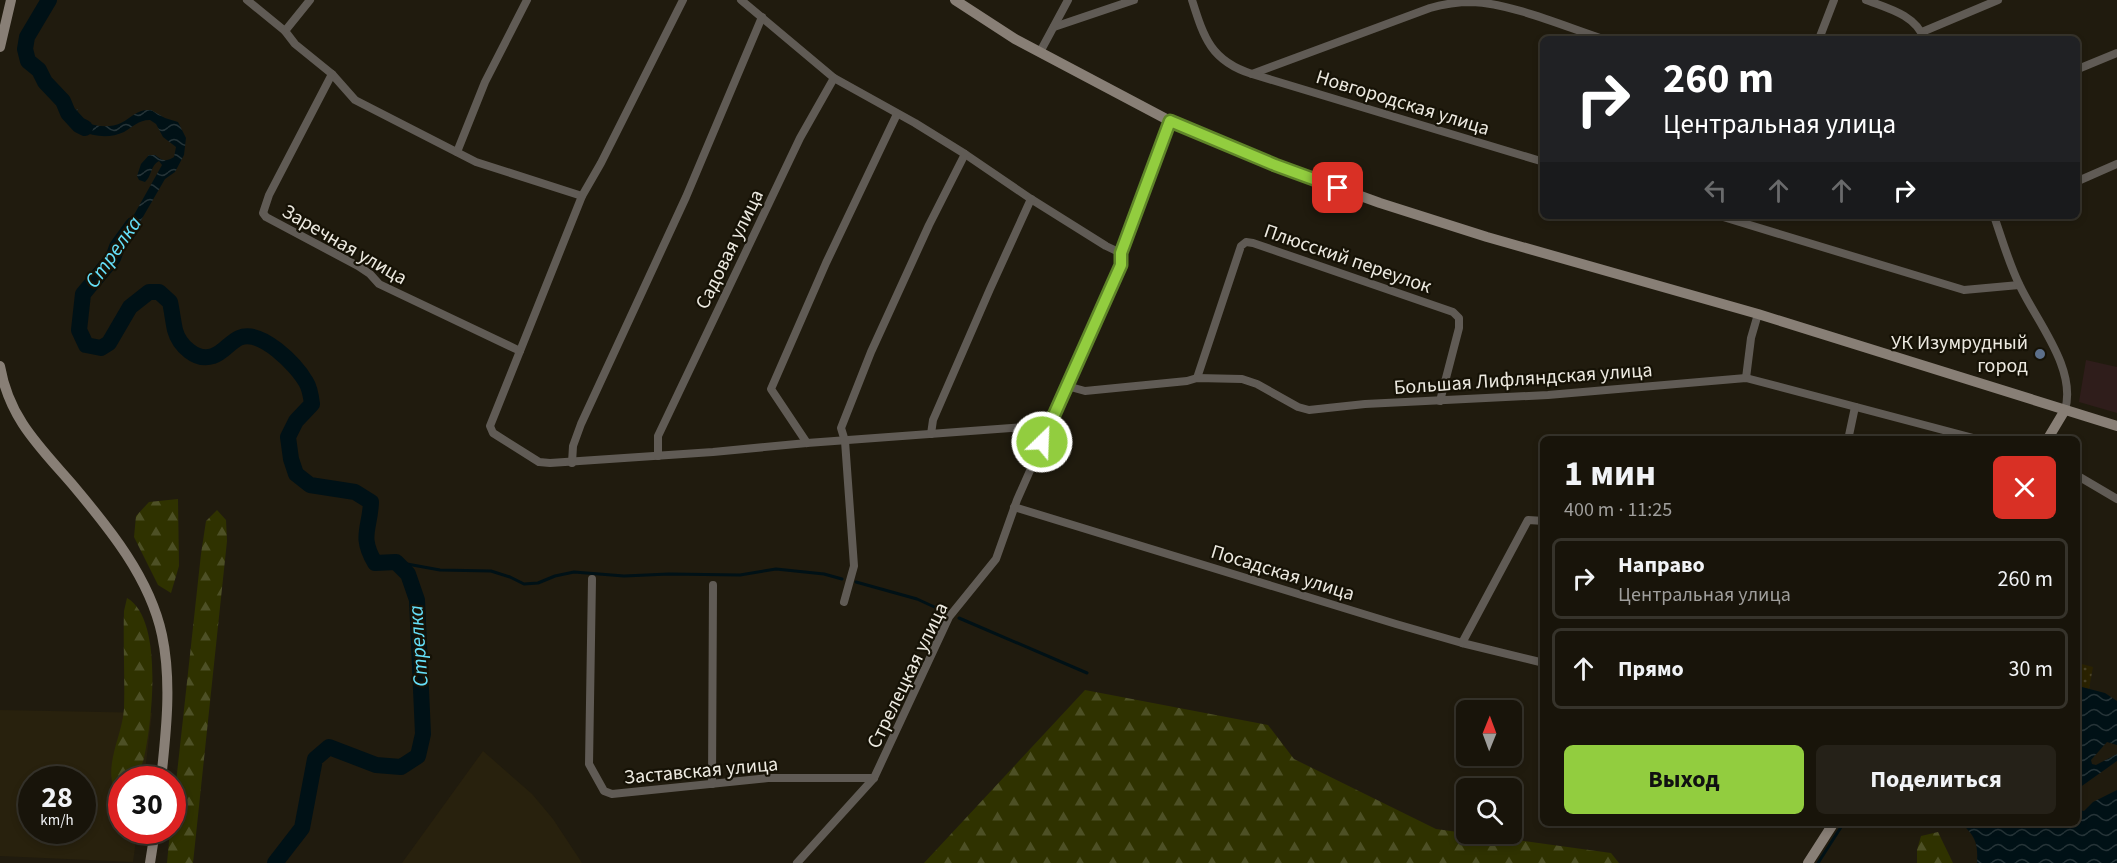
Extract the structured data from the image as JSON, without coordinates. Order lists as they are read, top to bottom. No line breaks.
{"streets":{"street":["Новгородская улица","Заречная улица","Садовая улица","Плюсский переулок","Большая Лифляндская улица","Посадская улица","Стрелецкая улица","Заставская улица"]},"crossings":[["Плюсский переулок","Большая Лифляндская улица"],["Большая Лифляндская улица","Стрелецкая улица"],["Посадская улица","Стрелецкая улица"],["Стрелецкая улица","Заставская улица"]],"water":["Стрелка"],"places":["УК Изумрудный город"],"north":"top","page":{"turn":["260 m","Центральная улица"],"heading":["1 мин","400 m · 11:25"],"list":[{"name":"Направо","note":"Центральная улица","value":"260 m"},{"name":"Прямо","value":"30 m"}],"buttons":["Выход","Поделиться"],"speed":"28 km/h","limit":"30"}}
